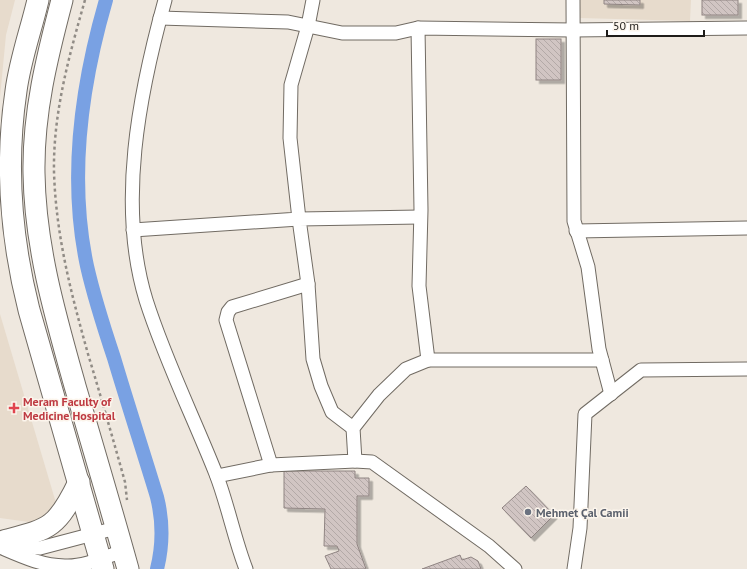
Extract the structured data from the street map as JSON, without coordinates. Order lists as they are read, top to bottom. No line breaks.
{"places":{"health":["Meram Faculty of Medicine Hospital"],"other":["Mehmet Çal Camii"]},"scale_bar":"50 m"}
